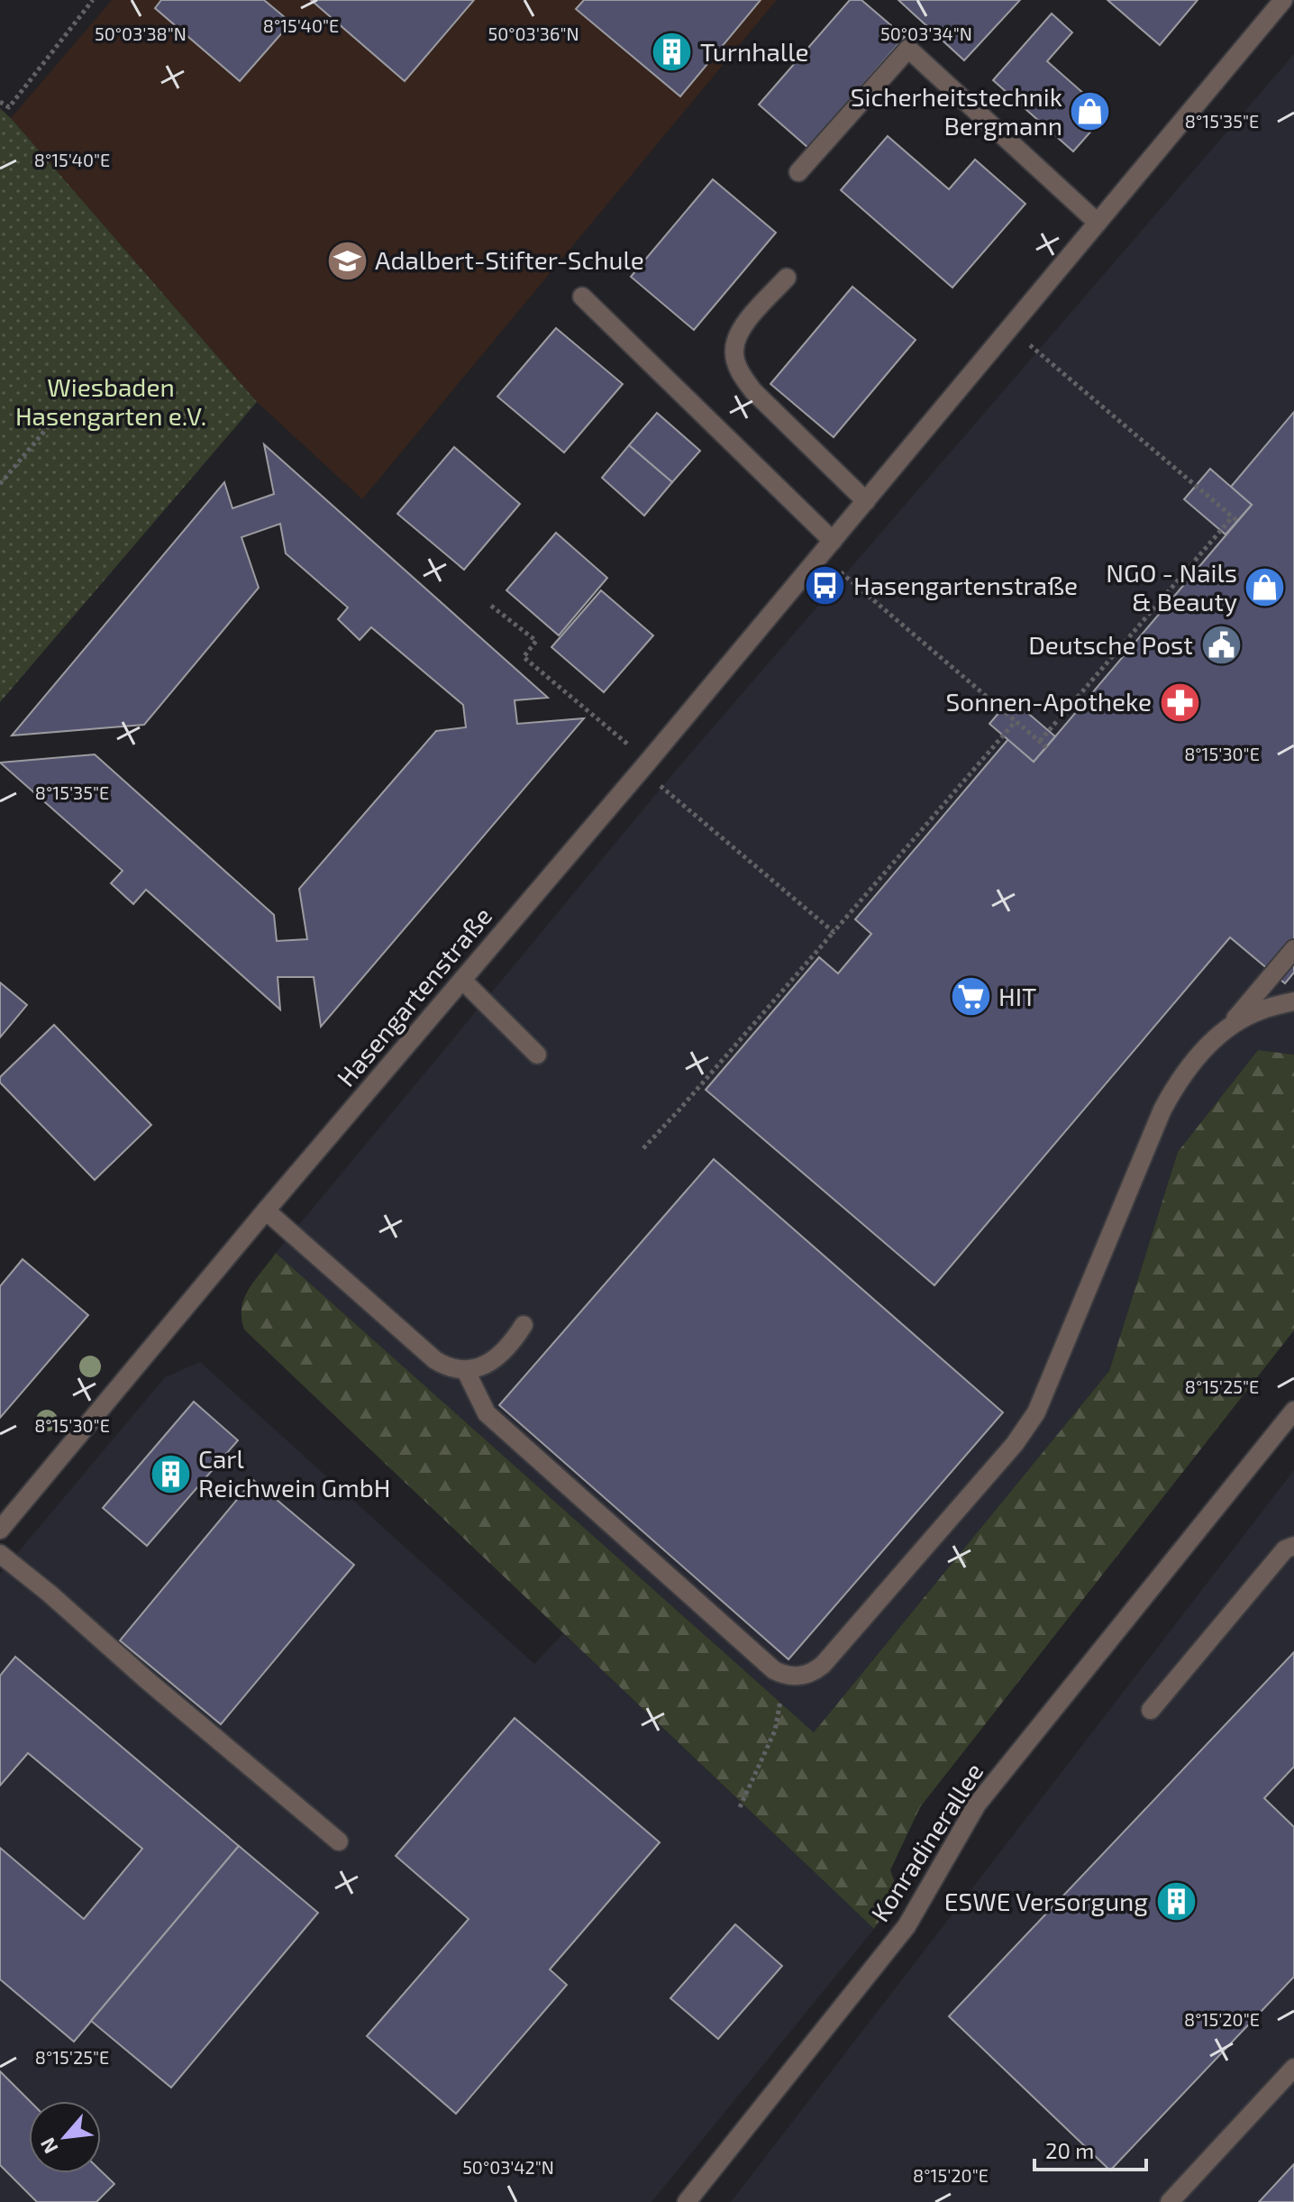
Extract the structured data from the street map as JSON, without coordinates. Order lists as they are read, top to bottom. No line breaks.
{"streets":{"street":["Hasengartenstraße","Konradinerallee"]},"parks":["Wiesbaden Hasengarten e.V."],"places":{"building":["Turnhalle","Carl Reichwein GmbH","ESWE Versorgung"],"shop":["Sicherheitstechnik Bergmann","NGO - Nails & Beauty"],"school or university":["Adalbert-Stifter-Schule"],"bus stop":["Hasengartenstraße"],"public building":["Deutsche Post"],"pharmacy":["Sonnen-Apotheke"],"supermarket":["HIT"]},"scale_bar":"20 m","north":"bottom left","coordinates":["8°15'40\"E","50°03'36\"N","50°03'34\"N","50°03'38\"N","8°15'35\"E","8°15'30\"E","8°15'25\"E","8°15'20\"E","50°03'42\"N"]}
